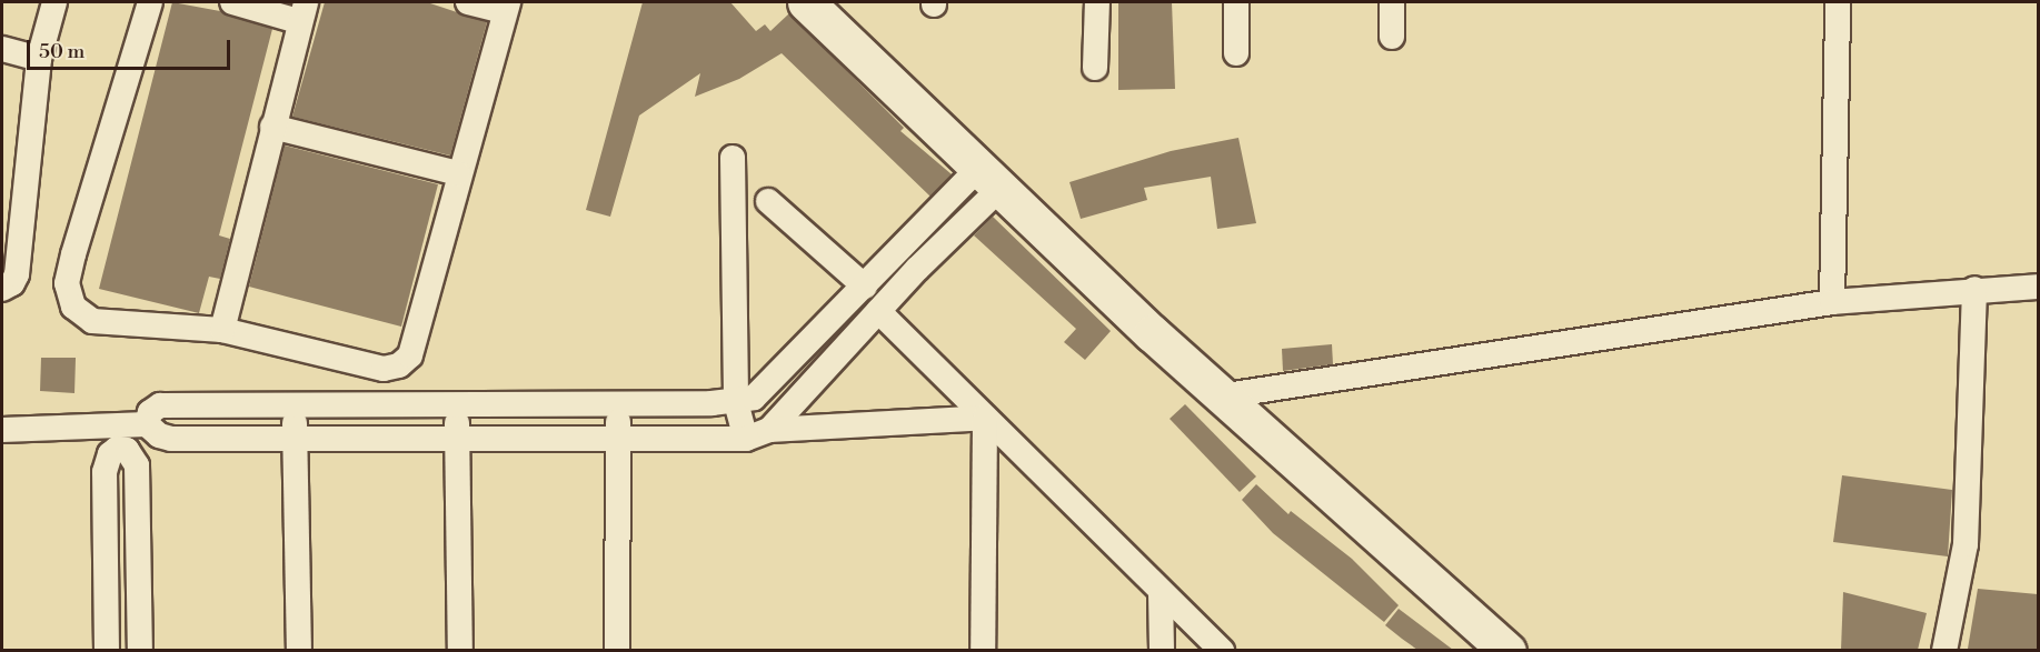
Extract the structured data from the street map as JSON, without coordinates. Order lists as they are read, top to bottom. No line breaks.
{"scale_bar":"50 m"}
